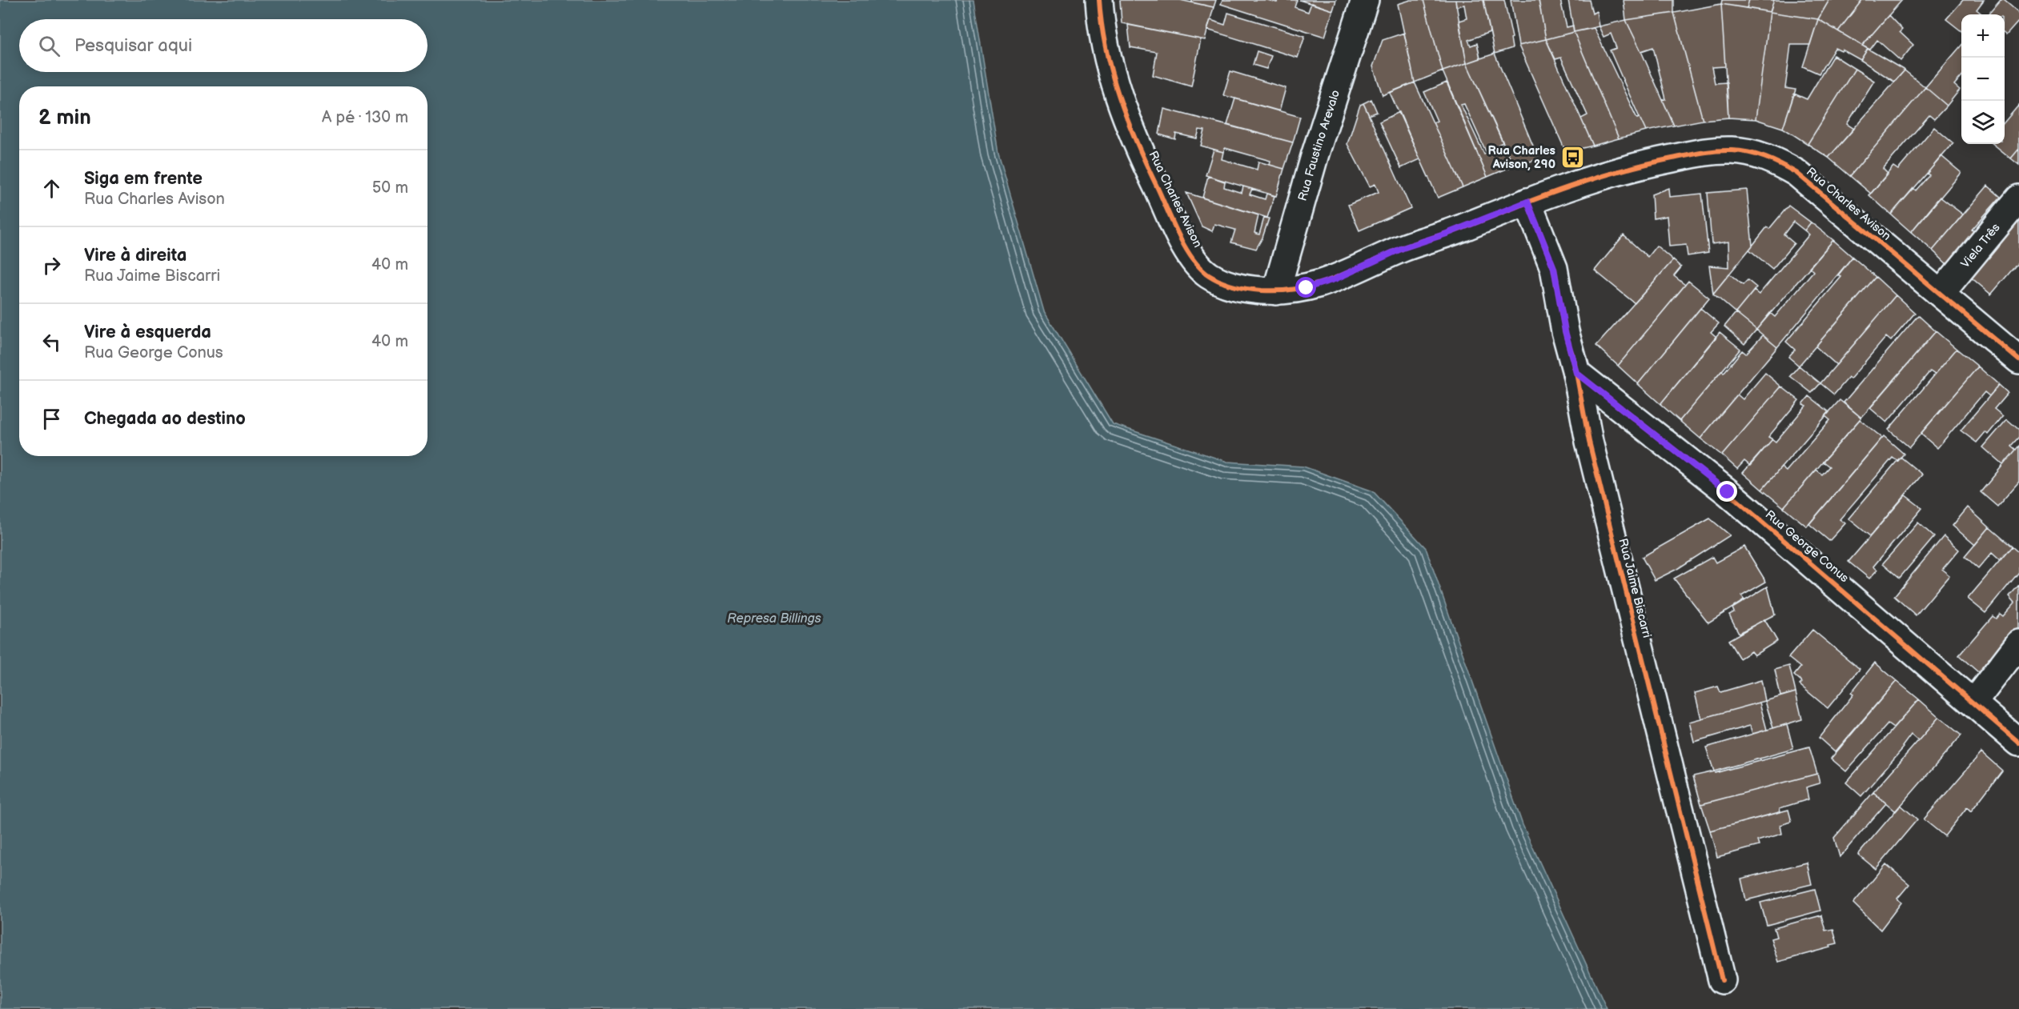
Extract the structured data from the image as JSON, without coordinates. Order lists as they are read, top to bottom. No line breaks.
{"streets":{"street":["Rua Faustino Arevalo","Rua Charles Avison","Viela Três","Rua George Conus","Rua Jaime Biscarri"]},"crossings":[["Rua Faustino Arevalo","Rua Charles Avison"],["Rua Charles Avison","Viela Três"],["Rua Charles Avison","Rua Jaime Biscarri"],["Rua George Conus","Rua Jaime Biscarri"]],"water":["Represa Billings"],"places":{"bus stop":["Rua Charles Avison, 290"]},"page":{"map_buttons":["+","−"],"search":"Pesquisar aqui","heading":["2 min","A pé · 130 m"],"list":[["Siga em frente","Rua Charles Avison","50 m"],["Vire à direita","Rua Jaime Biscarri","40 m"],["Vire à esquerda","Rua George Conus","40 m"],"Chegada ao destino"]}}
